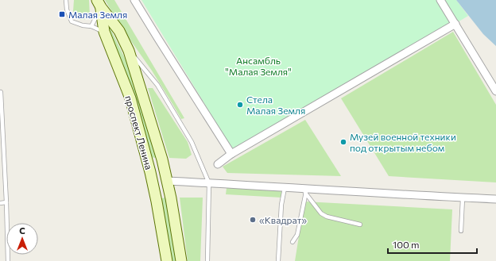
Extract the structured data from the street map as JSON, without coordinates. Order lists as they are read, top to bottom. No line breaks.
{"streets":{"street":["проспект Ленина"]},"parks":["Ансамбль \"Малая Земля\""],"places":{"transit":["Малая Земля"],"other":["Стела Малая Земля","Музей военной техники под открытым небом","«Квадрат»"]},"scale_bar":"100 m","north":"top"}
